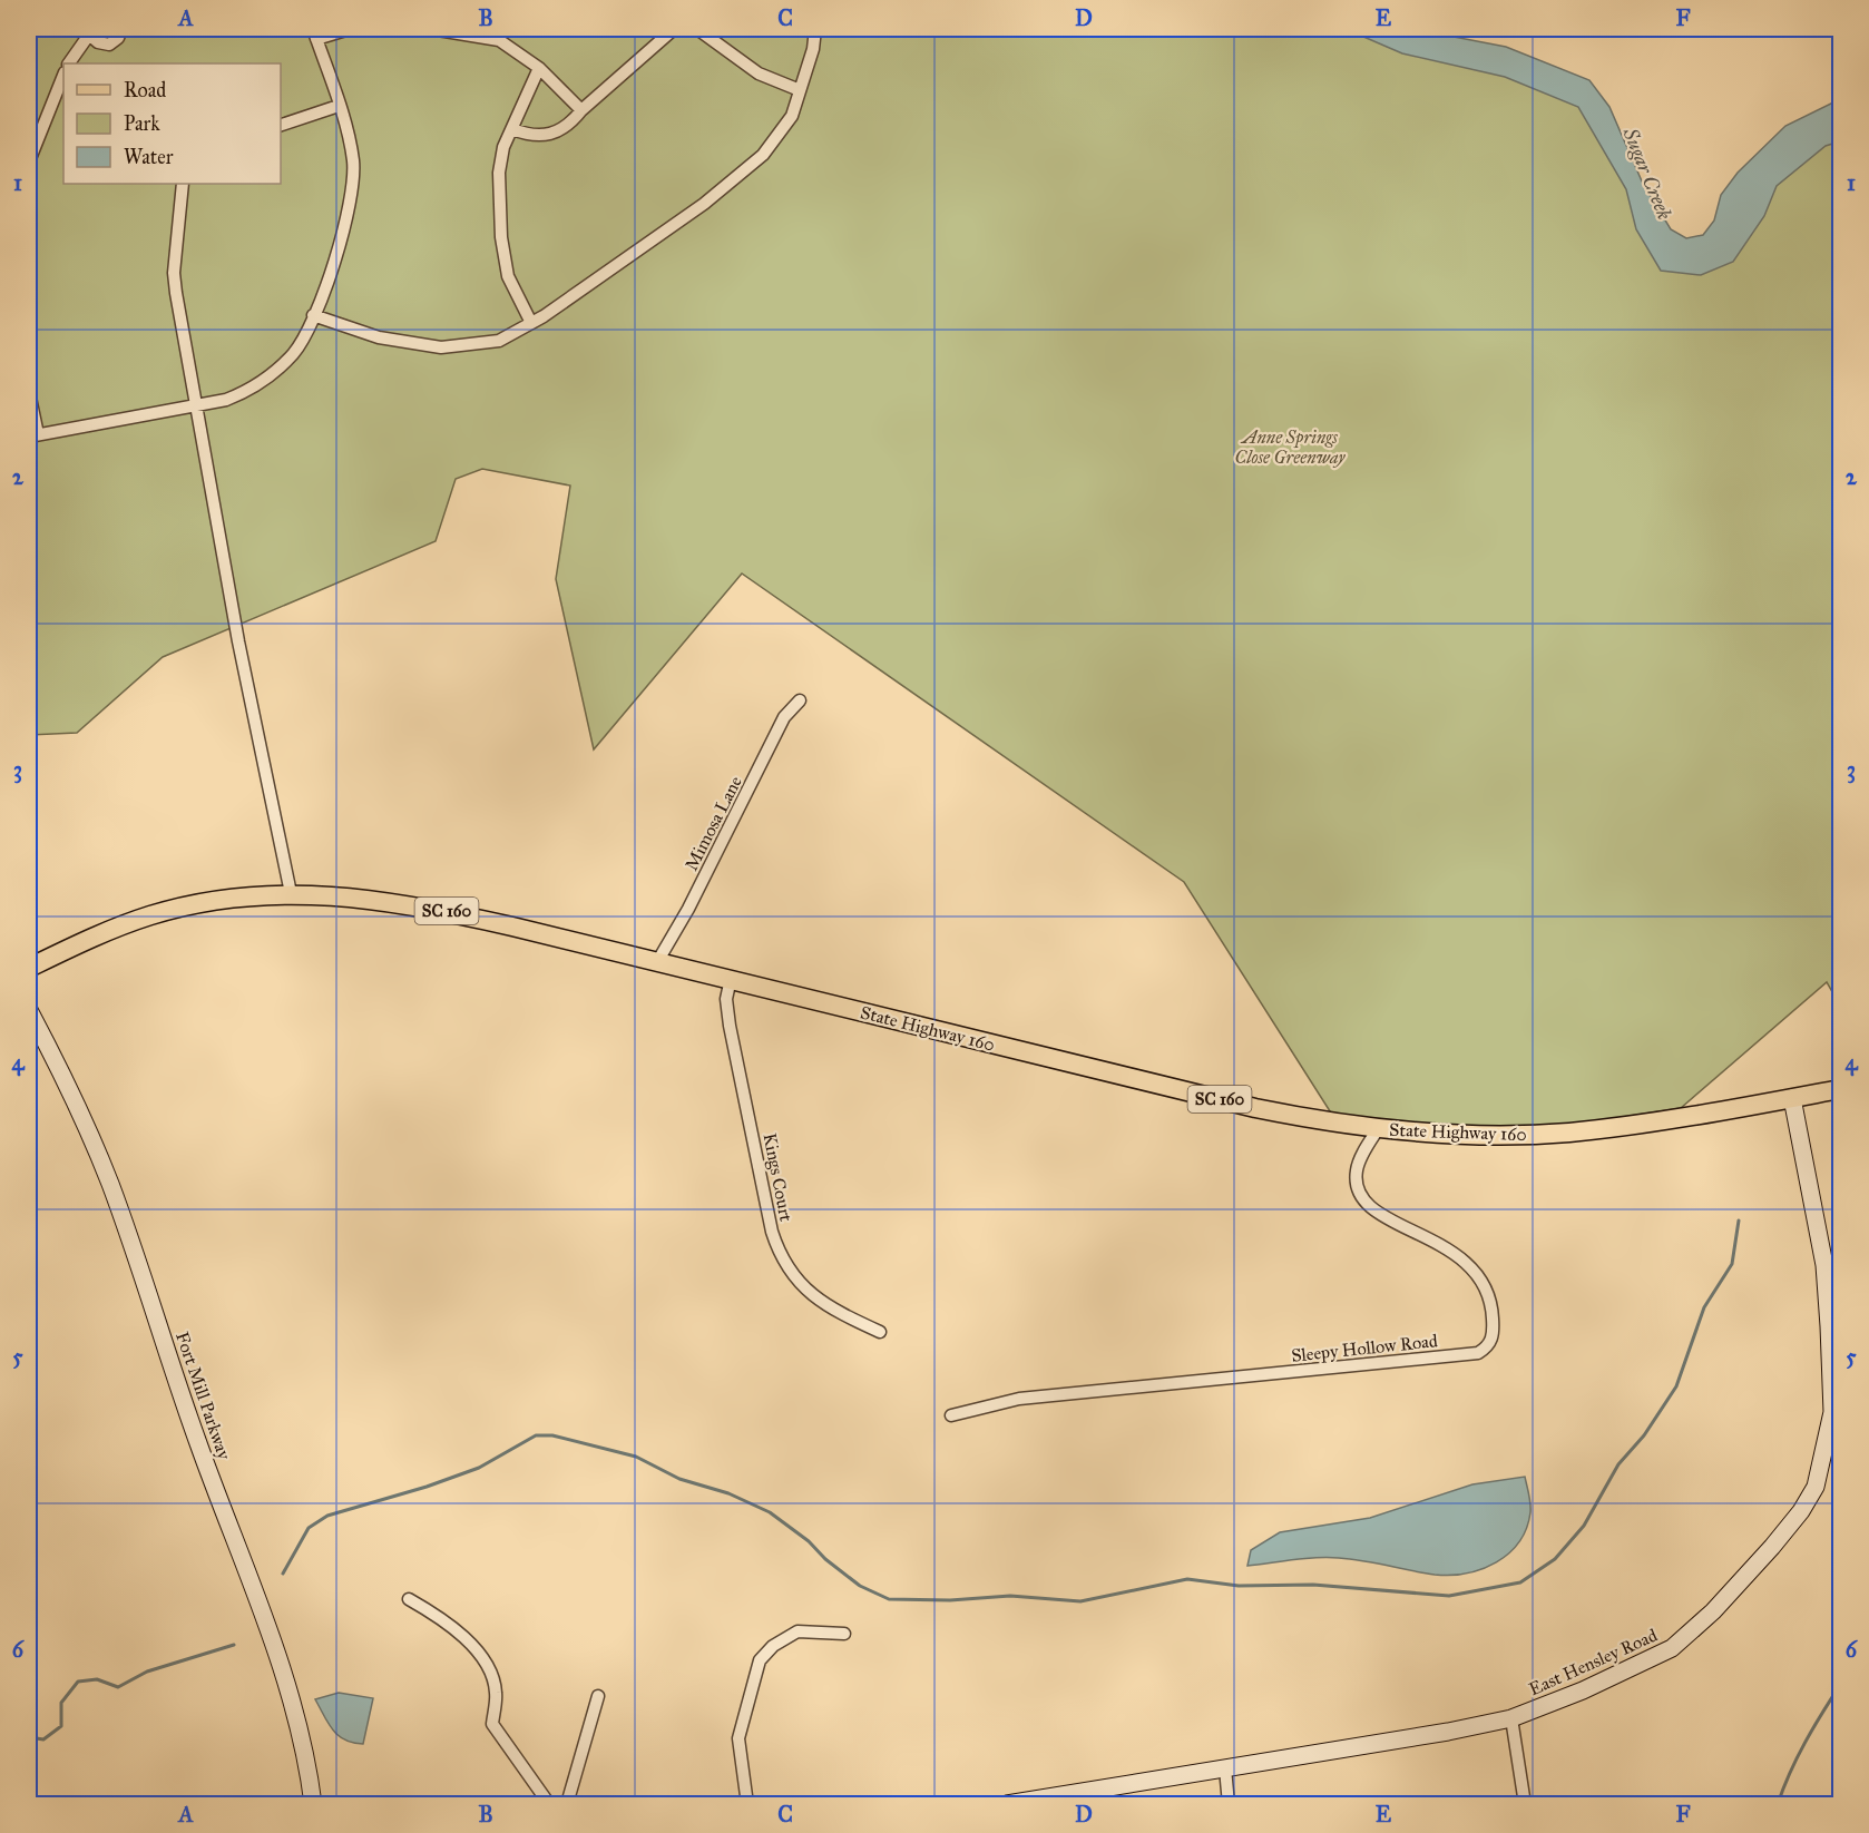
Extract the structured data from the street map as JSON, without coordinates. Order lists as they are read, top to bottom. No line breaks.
{"streets":{"main road":["SC 160","State Highway 160","Fort Mill Parkway","East Hensley Road"],"street":["Mimosa Lane","Kings Court","Sleepy Hollow Road"]},"crossings":[["Mimosa Lane","State Highway 160"],["State Highway 160","Kings Court"],["State Highway 160","Sleepy Hollow Road"],["State Highway 160","East Hensley Road"]],"water":["Sugar Creek"],"parks":["Anne Springs Close Greenway"],"legend":["Road","Park","Water"],"grid":{"columns":["A","B","C","D","E","F"],"rows":["1","2","3","4","5","6"]}}
